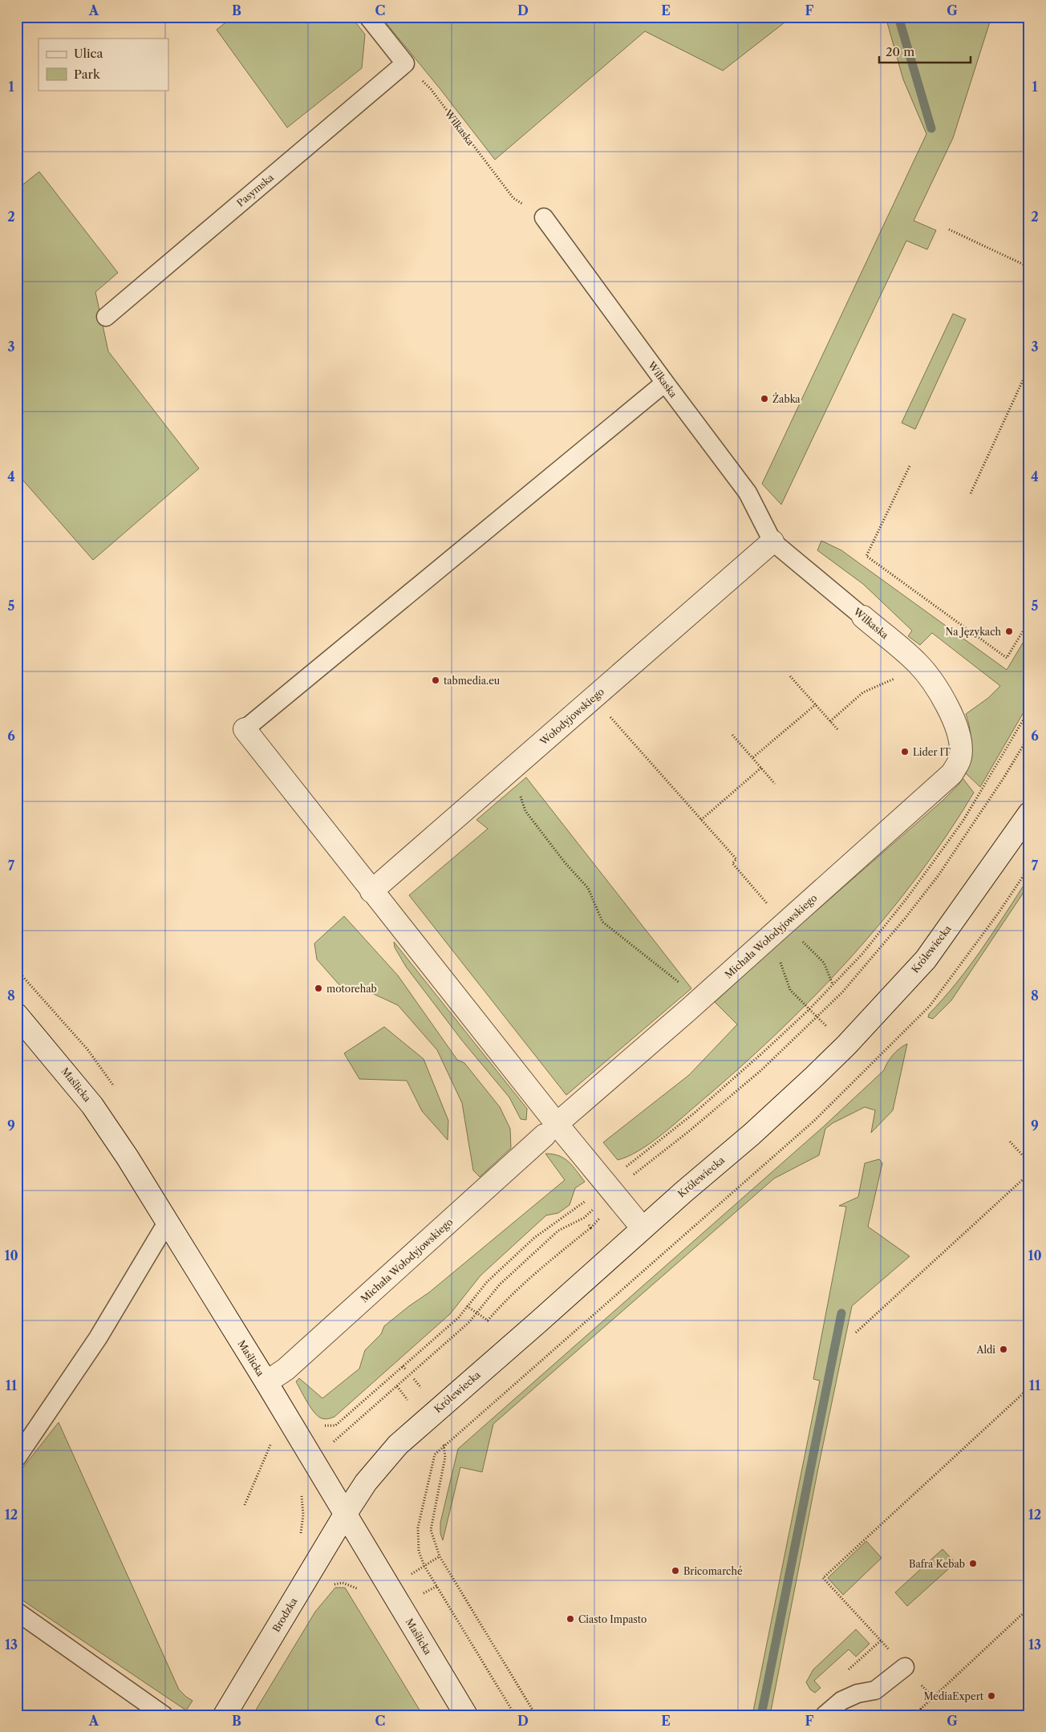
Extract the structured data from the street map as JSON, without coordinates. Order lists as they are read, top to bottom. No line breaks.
{"streets":{"street":["Wilkaska","Wołodyjowskiego","Michała Wołodyjowskiego","Królewiecka","Maślicka","Brodzka"],"lane":["Pasymska"]},"crossings":[["Wilkaska","Pasymska"],["Wilkaska","Wołodyjowskiego"],["Wilkaska","Michała Wołodyjowskiego"],["Michała Wołodyjowskiego","Maślicka"],["Królewiecka","Maślicka"],["Królewiecka","Brodzka"],["Maślicka","Brodzka"]],"places":["Żabka","Na Językach","tabmedia.eu","Lider IT","motorehab","Aldi","Bafra Kebab","Bricomarché","Ciasto Impasto","MediaExpert"],"legend":["Ulica","Park"],"scale_bar":"20 m","grid":{"columns":["A","B","C","D","E","F","G"],"rows":["1","2","3","4","5","6","7","8","9","10","11","12","13"]}}
